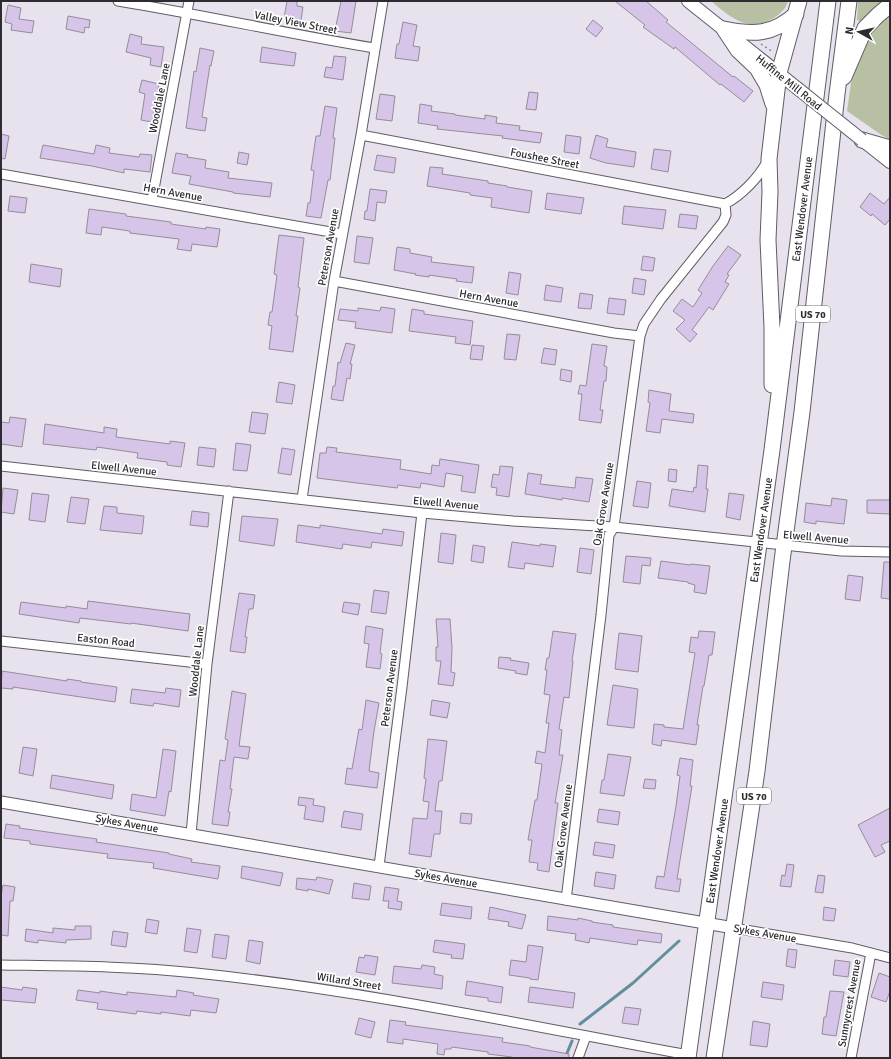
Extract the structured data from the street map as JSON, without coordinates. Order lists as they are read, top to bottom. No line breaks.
{"streets":{"highway":["East Wendover Avenue","US 70"],"main road":["Huffine Mill Road"],"street":["Valley View Street","Wooddale Lane","Foushee Street","Hern Avenue","Peterson Avenue","Elwell Avenue","Oak Grove Avenue","Easton Road","Sykes Avenue","Willard Street","Sunnycrest Avenue"]},"crossings":[["Valley View Street","Wooddale Lane"],["Valley View Street","Peterson Avenue"],["Wooddale Lane","Hern Avenue"],["Wooddale Lane","Elwell Avenue"],["Wooddale Lane","Easton Road"],["Wooddale Lane","Sykes Avenue"],["Foushee Street","Peterson Avenue"],["Foushee Street","Oak Grove Avenue"],["Hern Avenue","Peterson Avenue"],["Hern Avenue","Oak Grove Avenue"],["East Wendover Avenue","Elwell Avenue"],["East Wendover Avenue","Sykes Avenue"],["East Wendover Avenue","Willard Street"],["Peterson Avenue","Elwell Avenue"],["Peterson Avenue","Sykes Avenue"],["Elwell Avenue","Oak Grove Avenue"],["Oak Grove Avenue","Sykes Avenue"],["Sykes Avenue","Sunnycrest Avenue"]],"north":"left"}
